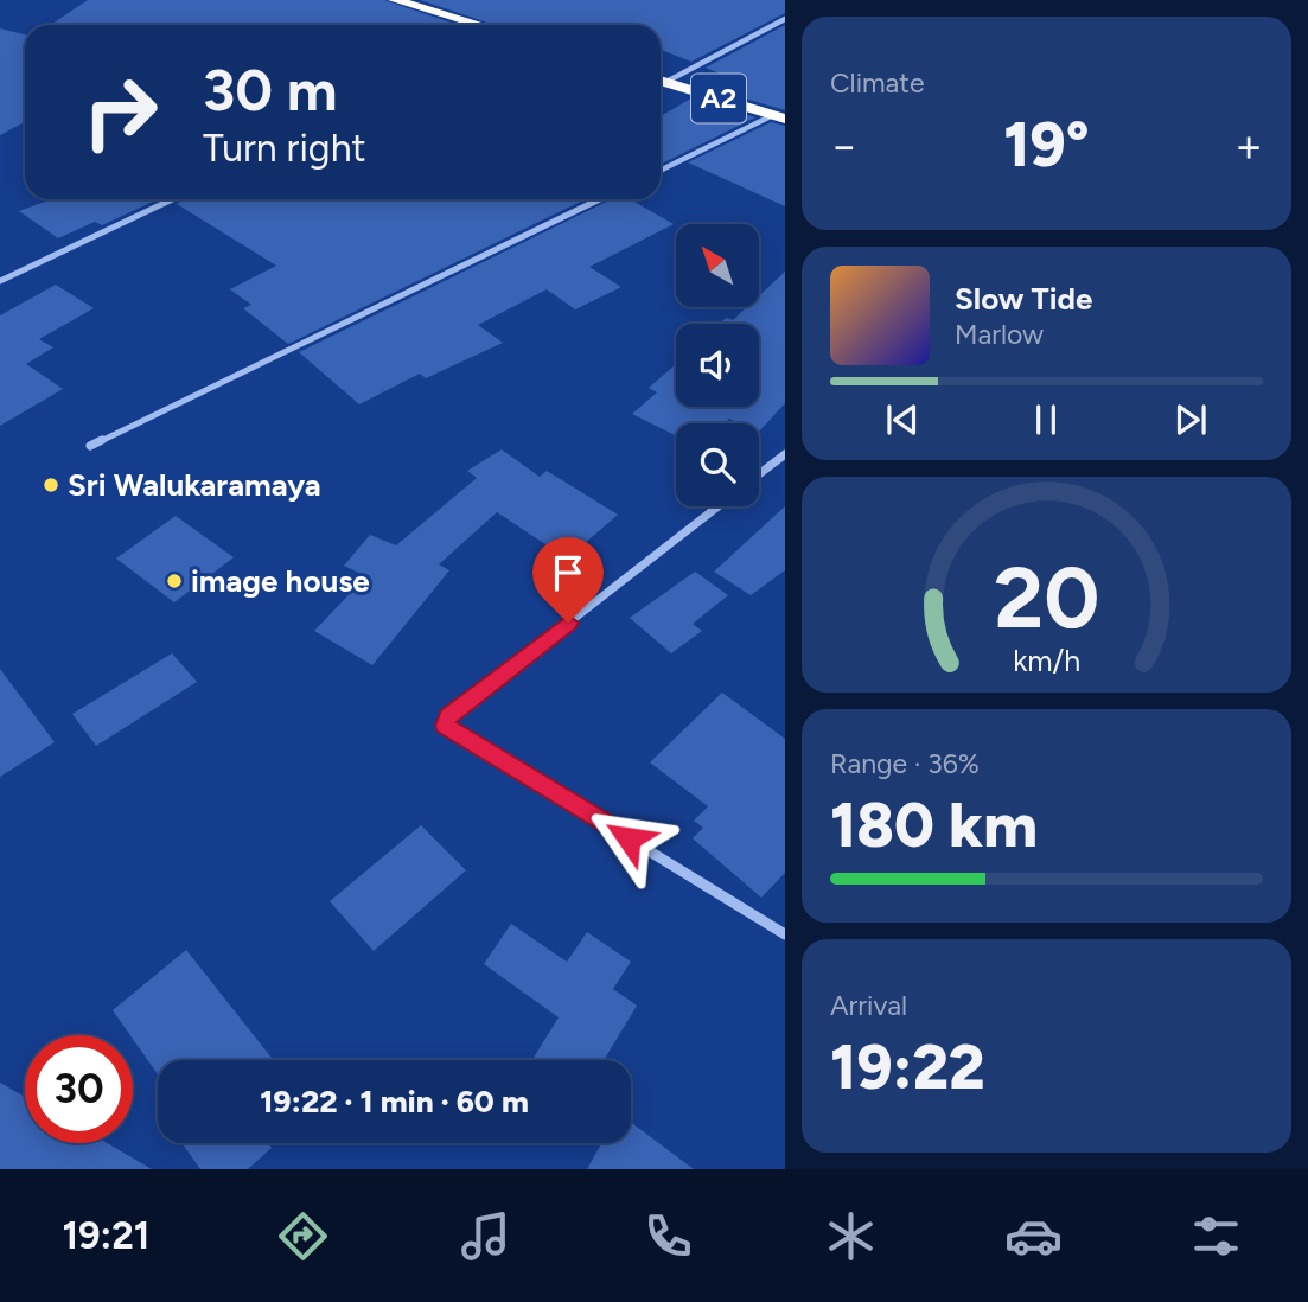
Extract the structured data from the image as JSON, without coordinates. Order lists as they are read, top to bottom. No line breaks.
{"streets":{"highway":["A2"]},"places":["Sri Walukaramaya","image house"],"north":"top left","page":{"tile":["Climate",["Range · 36%","180 km"],["Arrival","19:22"]],"turn":["30 m","Turn right"],"heat":["−","19°","+"],"song":["Slow Tide","Marlow"],"limit":"30","trip":"19:22 · 1 min · 60 m","tabs":"19:21","gauge":["20","km/h"]}}
